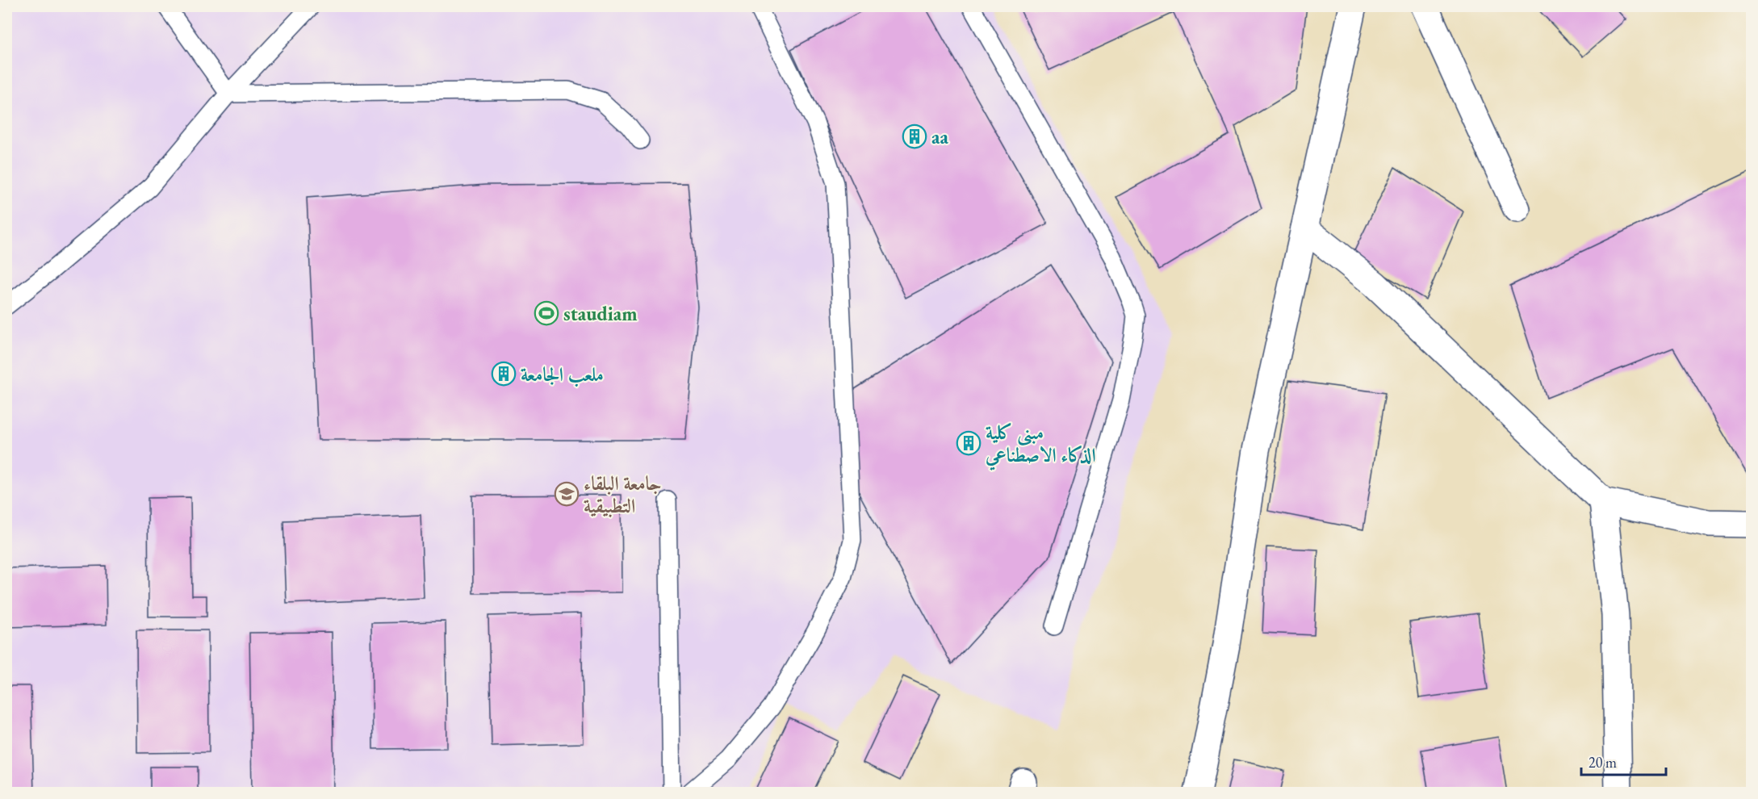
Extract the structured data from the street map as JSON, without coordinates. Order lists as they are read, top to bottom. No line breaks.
{"places":{"building":["aa","ملعب الجامعة","مبنى كلية الذكاء الاصطناعي"],"sports":["staudiam"],"school or university":["جامعة البلقاء التطبيقية"]},"scale_bar":"20 m"}
